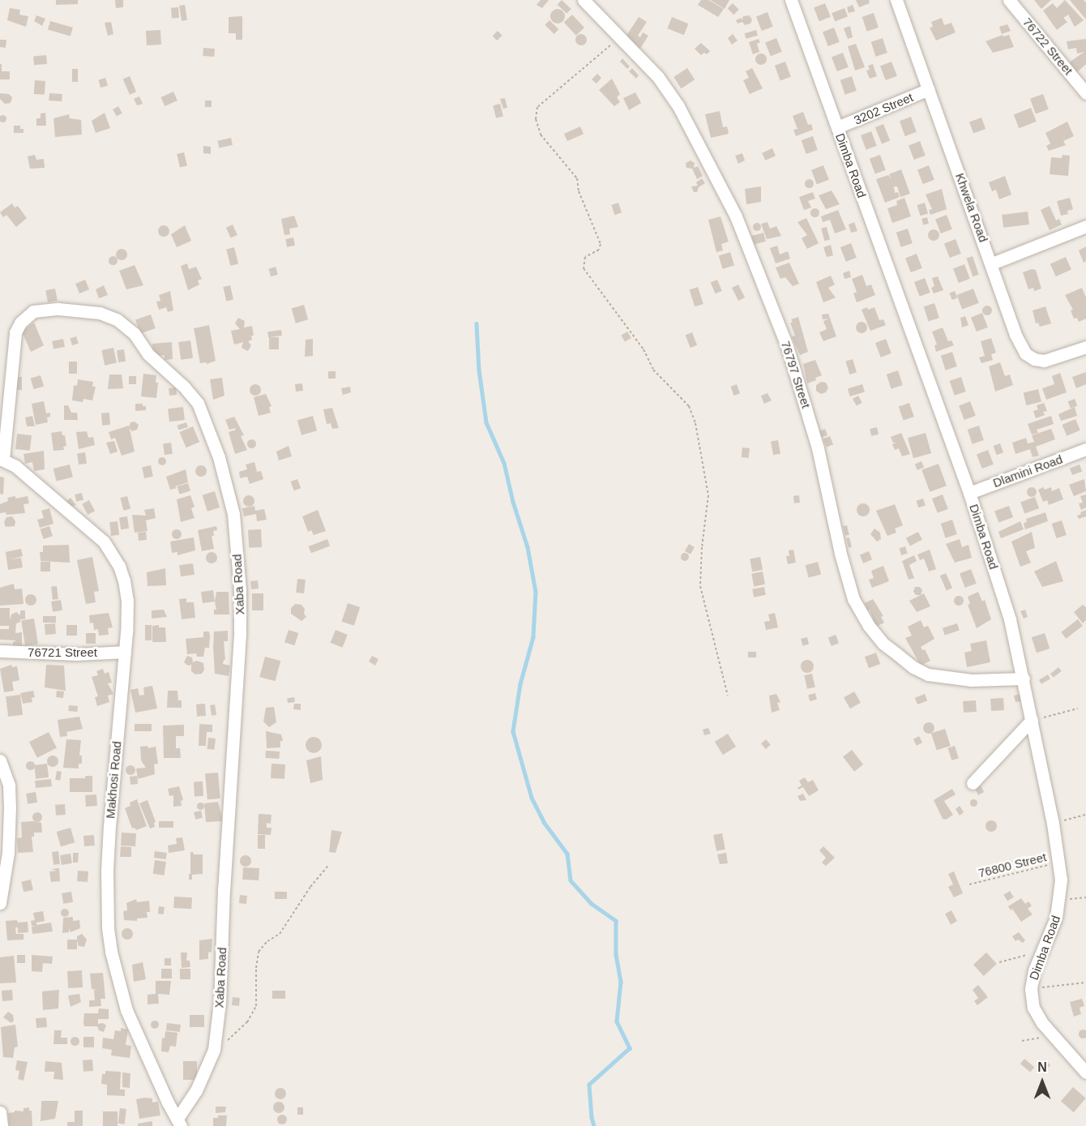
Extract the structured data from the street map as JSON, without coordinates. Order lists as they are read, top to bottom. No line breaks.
{"streets":{"street":["76722 Street","3202 Street","Dimba Road","Khwela Road","76797 Street","Dlamini Road","Xaba Road","76721 Street","Makhosi Road"],"path":["76800 Street"]},"crossings":[["3202 Street","Dimba Road"],["3202 Street","Khwela Road"],["Dimba Road","76797 Street"],["Dimba Road","Dlamini Road"],["Dimba Road","76800 Street"],["Xaba Road","Makhosi Road"],["76721 Street","Makhosi Road"]],"north":"top"}
